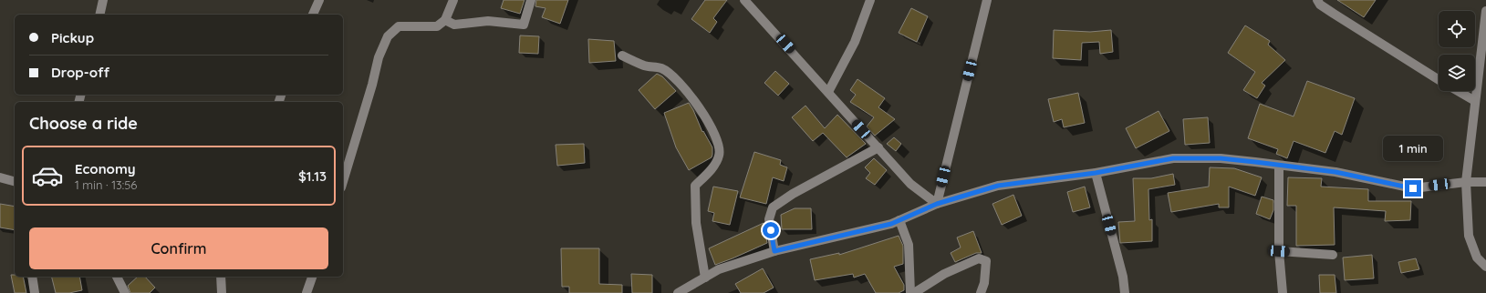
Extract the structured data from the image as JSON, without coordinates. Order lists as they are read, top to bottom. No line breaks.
{"page":{"banner":["Pickup","Drop-off"],"heading":"Choose a ride","bubble":"1 min","list":[{"name":"Economy","note":"1 min · 13:56","value":"$1.13"}],"buttons":"Confirm"}}
